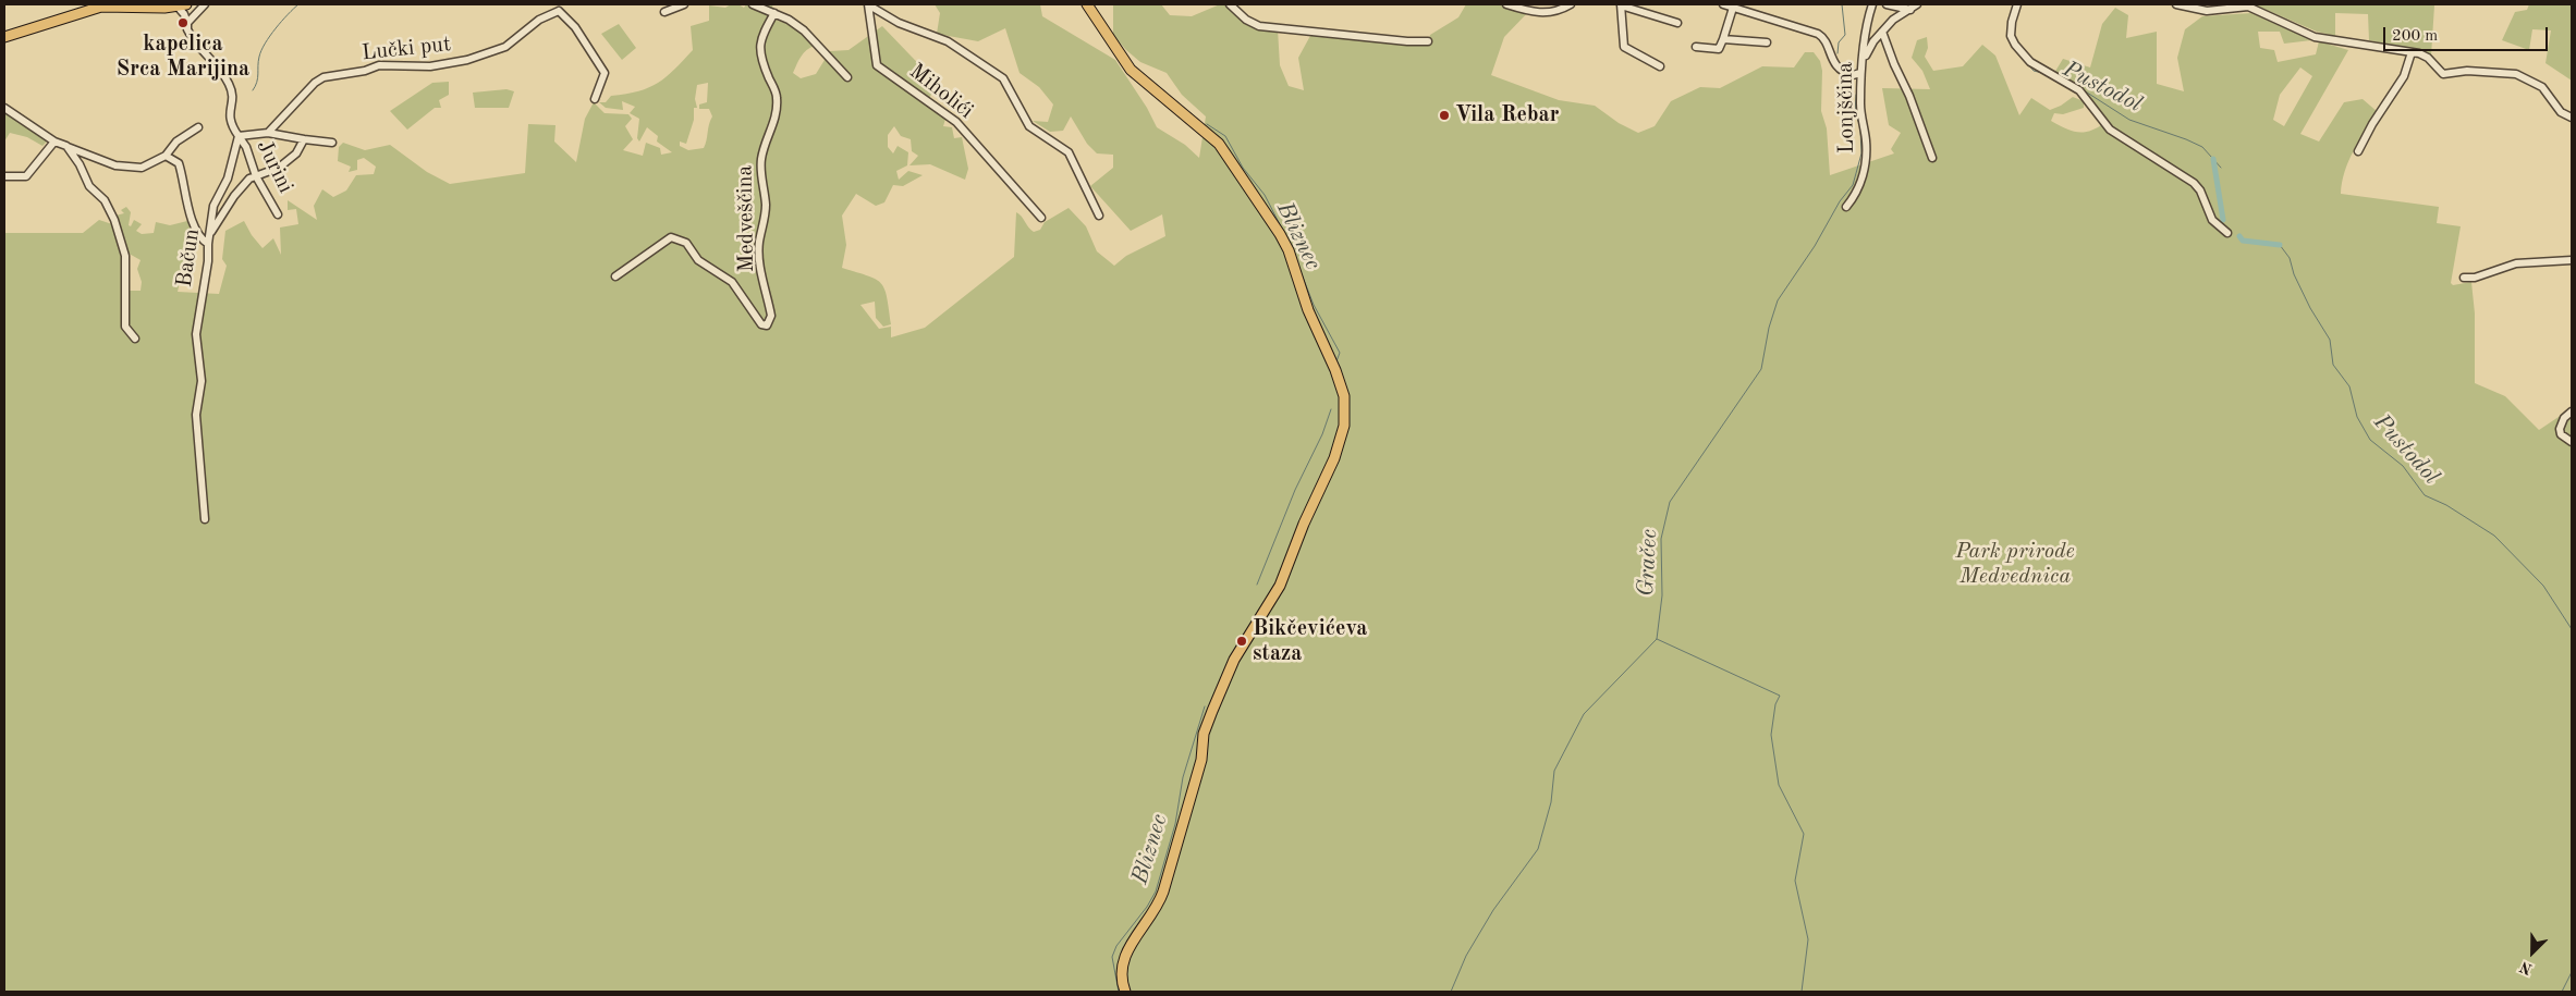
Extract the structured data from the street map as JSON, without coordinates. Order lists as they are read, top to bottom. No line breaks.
{"streets":{"street":["Lučki put","Miholići","Lonjščina","Jurini","Medveščina","Bačun"]},"crossings":[["Jurini","Bačun"]],"water":["Pustodol","Bliznec","Gračec"],"parks":["Park prirode Medvednica"],"places":["kapelica Srca Marijina","Vila Rebar","Bikčevićeva staza"],"scale_bar":"200 m","north":"bottom left"}
